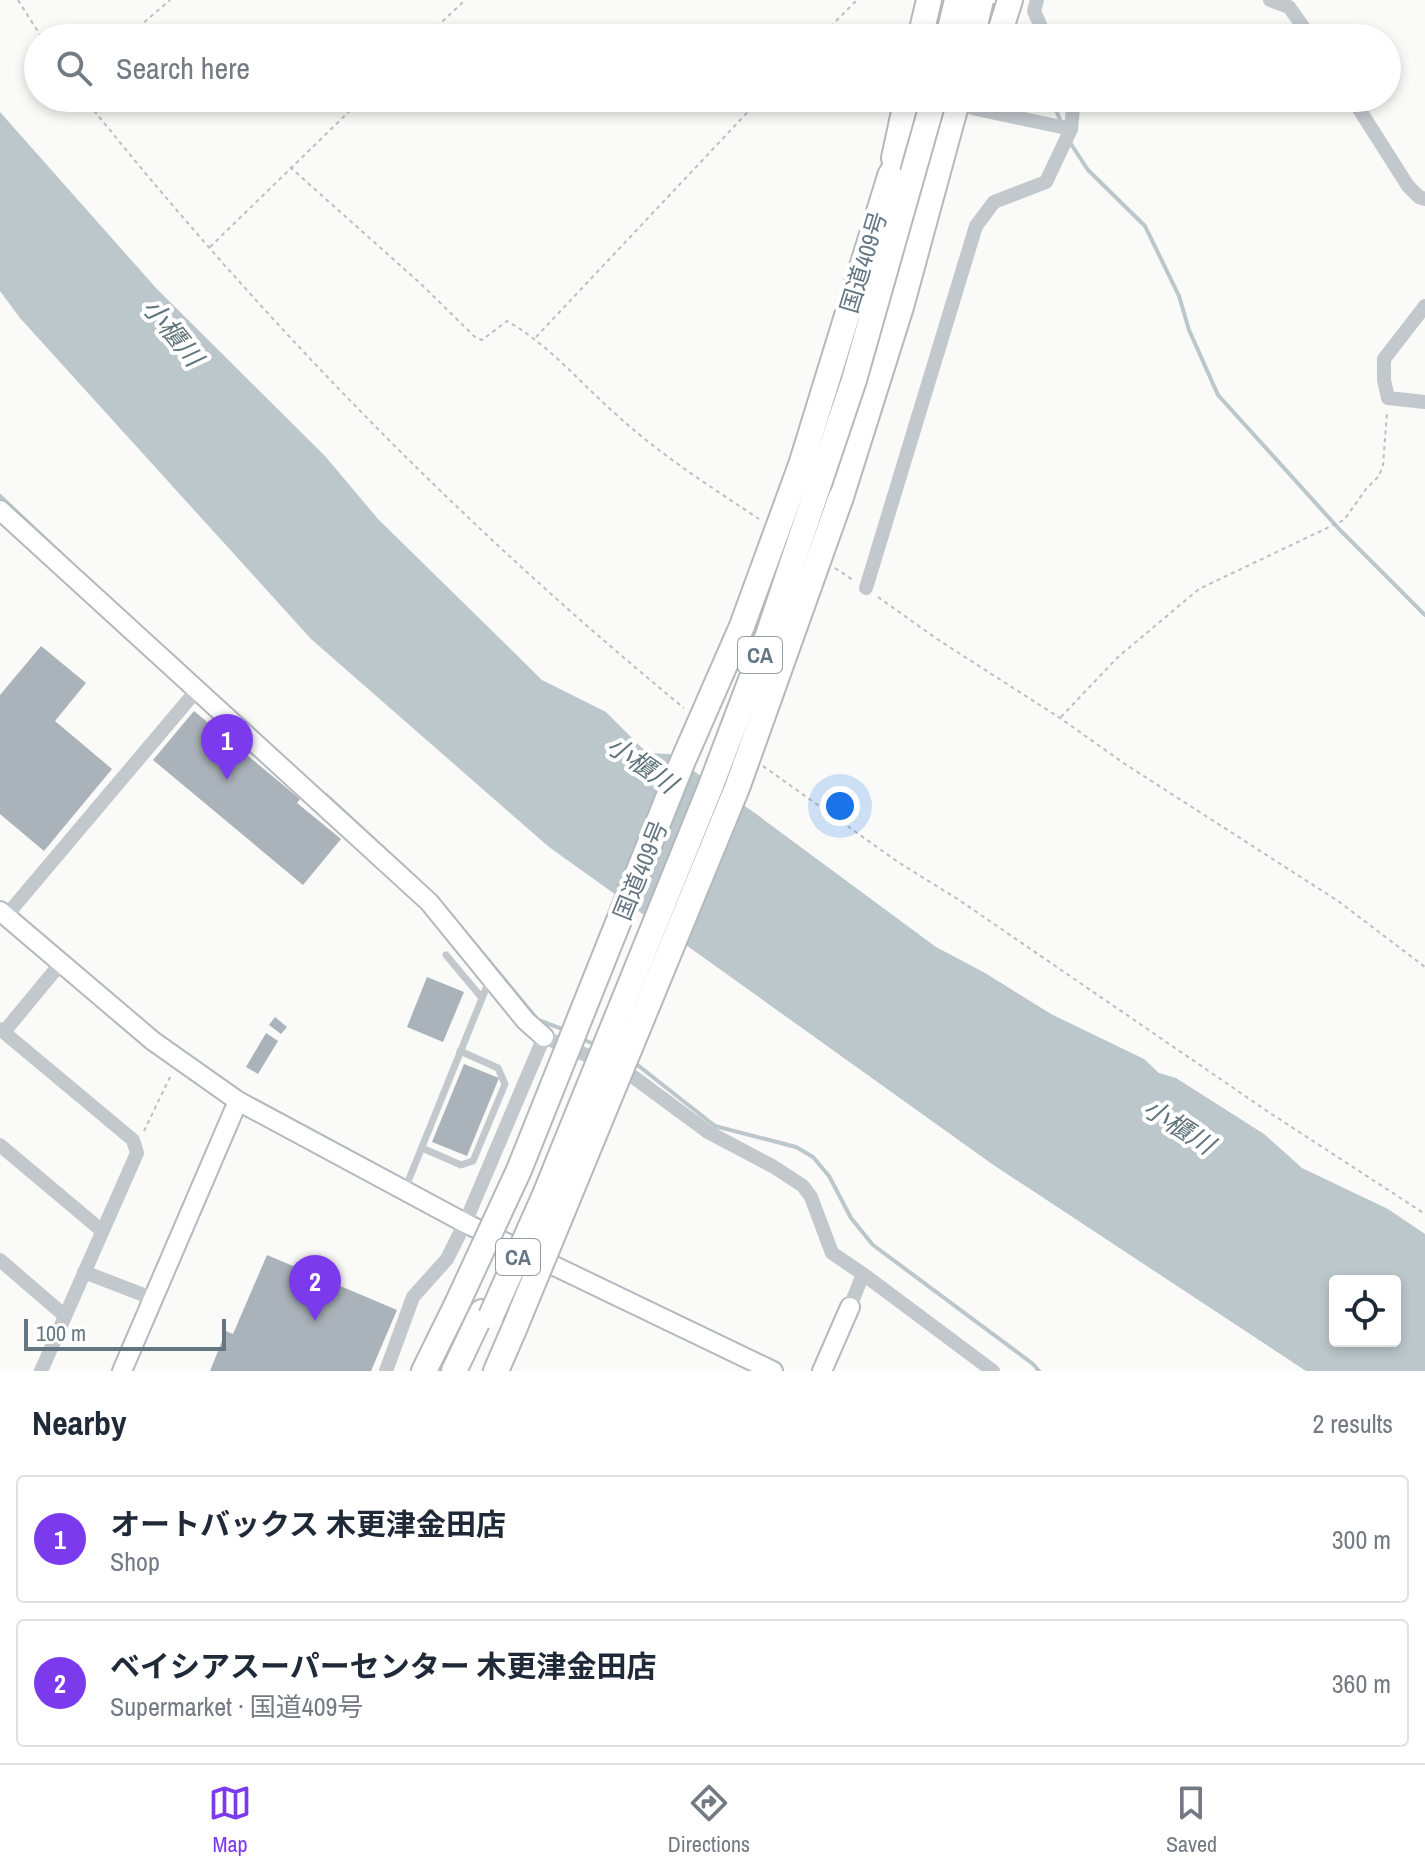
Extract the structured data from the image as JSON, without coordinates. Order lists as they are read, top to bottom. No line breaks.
{"streets":{"highway":["国道409号","CA"]},"water":["小櫃川"],"scale_bar":"100 m","page":{"search":"Search here","pins":["1","2"],"scale":"100 m","heading":["Nearby","2 results"],"list":[{"mark":"1","name":"オートバックス 木更津金田店","note":"Shop","value":"300 m"},{"mark":"2","name":"ベイシアスーパーセンター 木更津金田店","note":"Supermarket · 国道409号","value":"360 m"}],"nav":["Map","Directions","Saved"]}}
